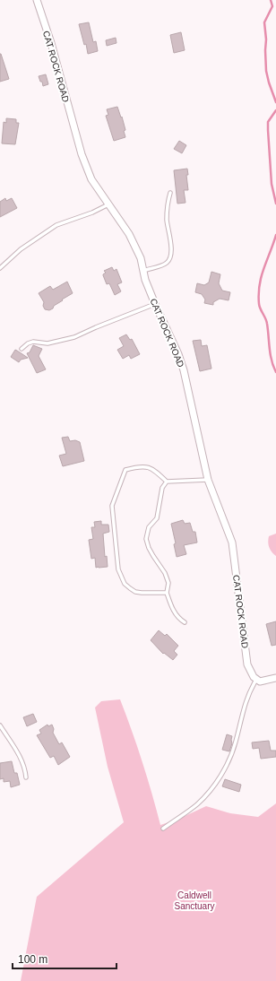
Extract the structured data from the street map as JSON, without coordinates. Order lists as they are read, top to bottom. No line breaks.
{"streets":{"street":["CAT ROCK ROAD"]},"parks":["Caldwell Sanctuary"],"scale_bar":"100 m"}
